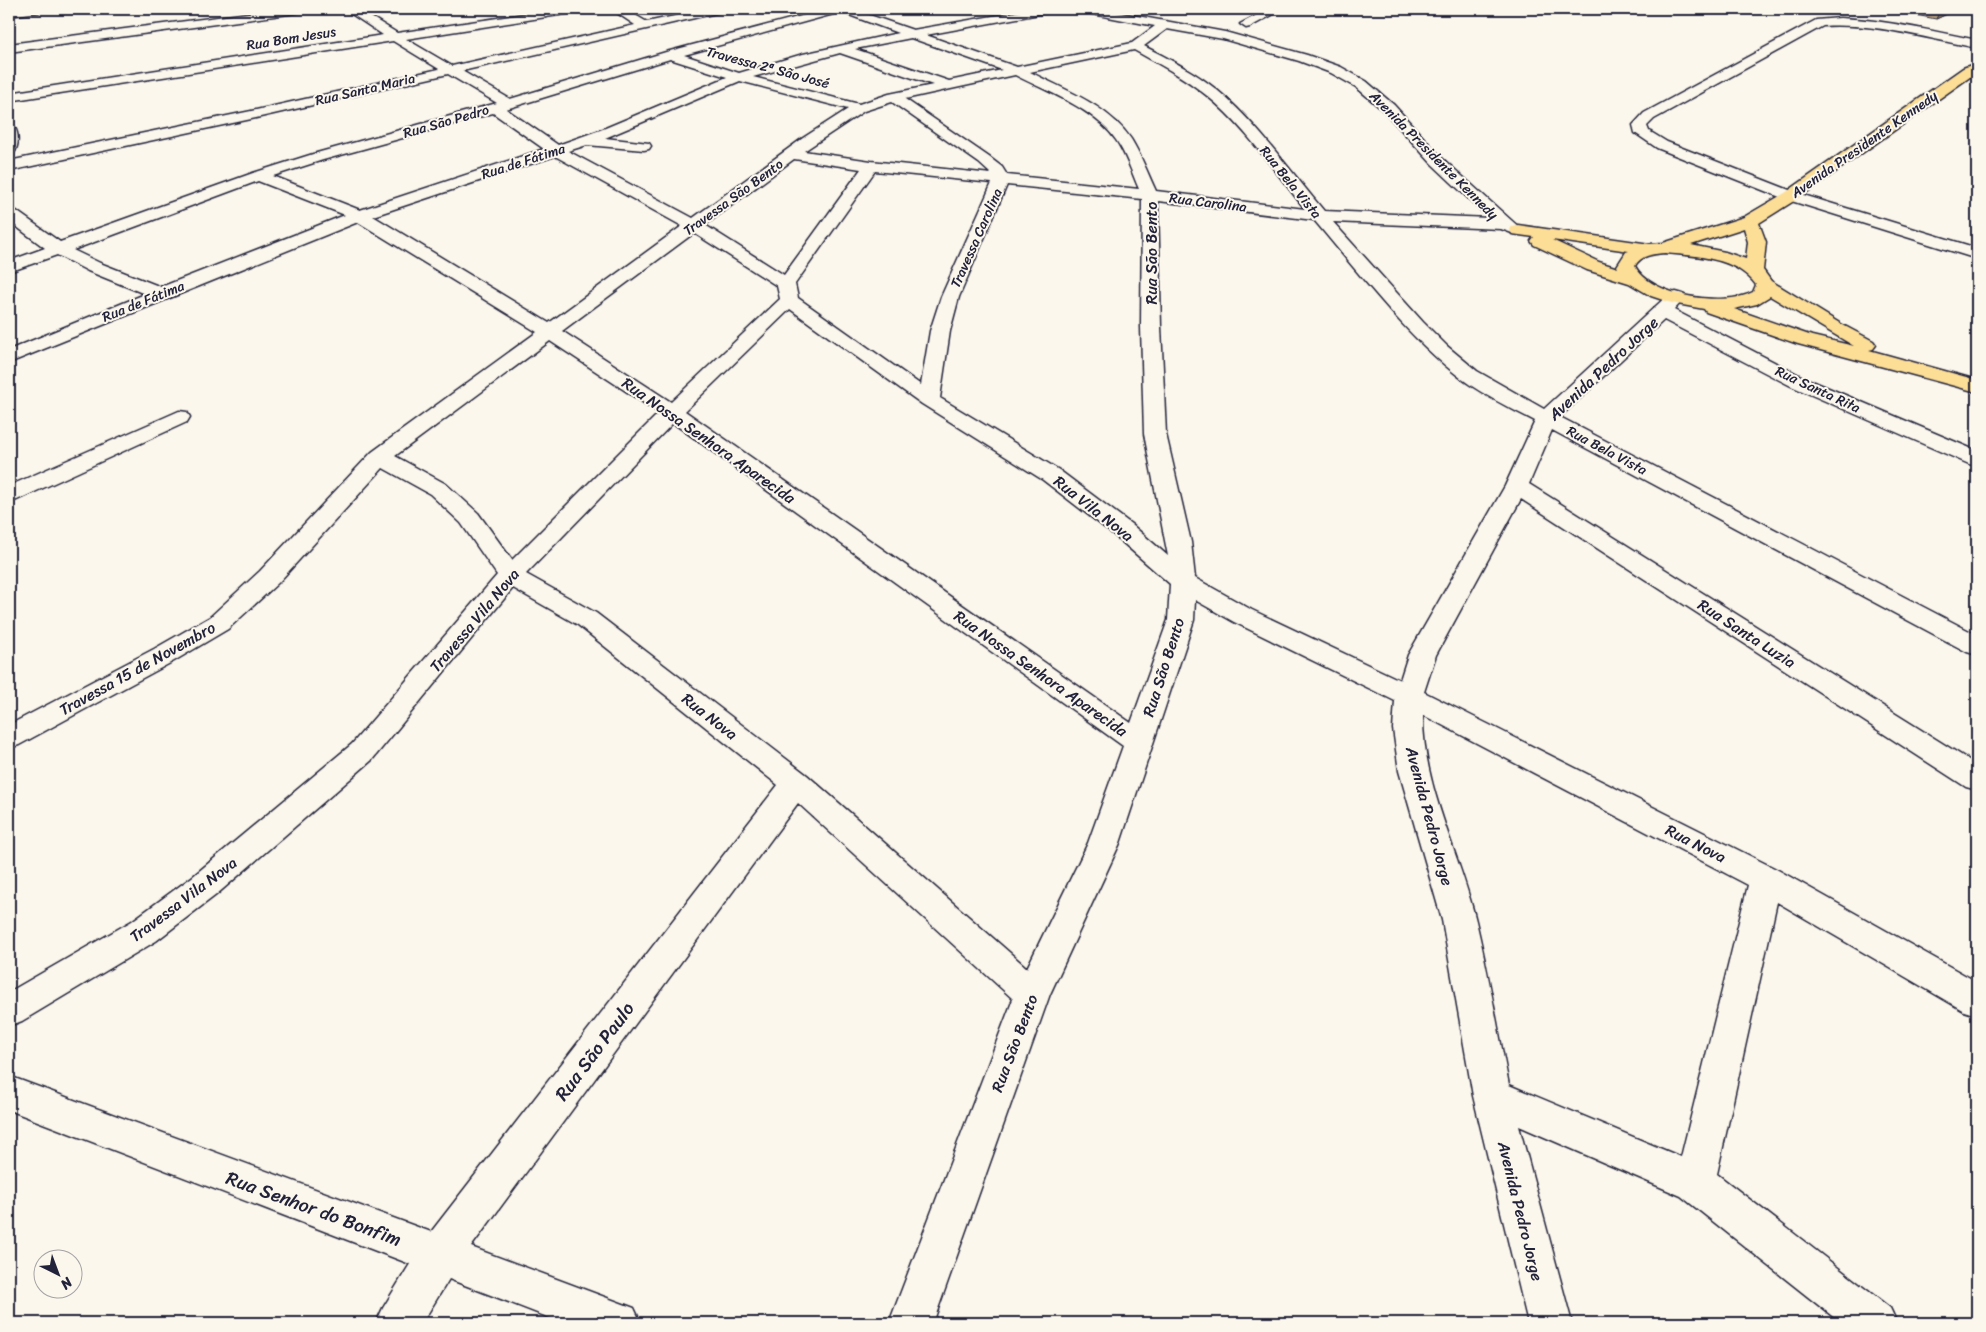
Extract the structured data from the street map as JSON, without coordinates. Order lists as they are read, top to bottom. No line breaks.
{"streets":{"main road":["Avenida Presidente Kennedy"],"street":["Rua Bom Jesus","Travessa 2ª São José","Rua Santa Maria","Rua São Pedro","Rua de Fátima","Rua Bela Vista","Travessa São Bento","Rua Carolina","Travessa Carolina","Rua São Bento","Avenida Pedro Jorge","Rua Santa Rita","Rua Nossa Senhora Aparecida","Rua Vila Nova","Travessa Vila Nova","Rua Santa Luzia","Travessa 15 de Novembro","Rua Nova","Rua São Paulo","Rua Senhor do Bonfim"]},"crossings":[["Rua Bom Jesus","Rua Vila Nova"],["Travessa 2ª São José","Rua São Pedro"],["Travessa 2ª São José","Rua de Fátima"],["Travessa 2ª São José","Travessa São Bento"],["Rua Santa Maria","Rua Vila Nova"],["Rua São Pedro","Rua São Bento"],["Rua São Pedro","Rua Nossa Senhora Aparecida"],["Rua São Pedro","Rua Vila Nova"],["Avenida Presidente Kennedy","Rua Carolina"],["Avenida Presidente Kennedy","Avenida Pedro Jorge"],["Avenida Presidente Kennedy","Rua Santa Rita"],["Rua de Fátima","Rua São Bento"],["Rua de Fátima","Rua Nossa Senhora Aparecida"],["Rua de Fátima","Rua Vila Nova"],["Rua Bela Vista","Travessa São Bento"],["Rua Bela Vista","Rua Carolina"],["Rua Bela Vista","Avenida Pedro Jorge"],["Travessa São Bento","Rua Carolina"],["Travessa São Bento","Travessa Carolina"],["Travessa São Bento","Rua São Bento"],["Travessa São Bento","Rua Nossa Senhora Aparecida"],["Travessa São Bento","Rua Vila Nova"],["Travessa São Bento","Travessa 15 de Novembro"],["Travessa São Bento","Rua Nova"],["Rua Carolina","Travessa Carolina"],["Rua Carolina","Rua São Bento"],["Rua Carolina","Travessa Vila Nova"],["Travessa Carolina","Rua Vila Nova"],["Rua São Bento","Rua Nossa Senhora Aparecida"],["Rua São Bento","Rua Vila Nova"],["Rua São Bento","Rua Nova"],["Avenida Pedro Jorge","Rua Santa Rita"],["Avenida Pedro Jorge","Rua Vila Nova"],["Avenida Pedro Jorge","Rua Santa Luzia"],["Avenida Pedro Jorge","Rua Nova"],["Rua Nossa Senhora Aparecida","Travessa Vila Nova"],["Rua Vila Nova","Travessa Vila Nova"],["Rua Vila Nova","Rua Nova"],["Travessa Vila Nova","Rua Nova"],["Travessa 15 de Novembro","Rua Nova"],["Rua Nova","Rua São Paulo"],["Rua São Paulo","Rua Senhor do Bonfim"]],"north":"bottom right"}
